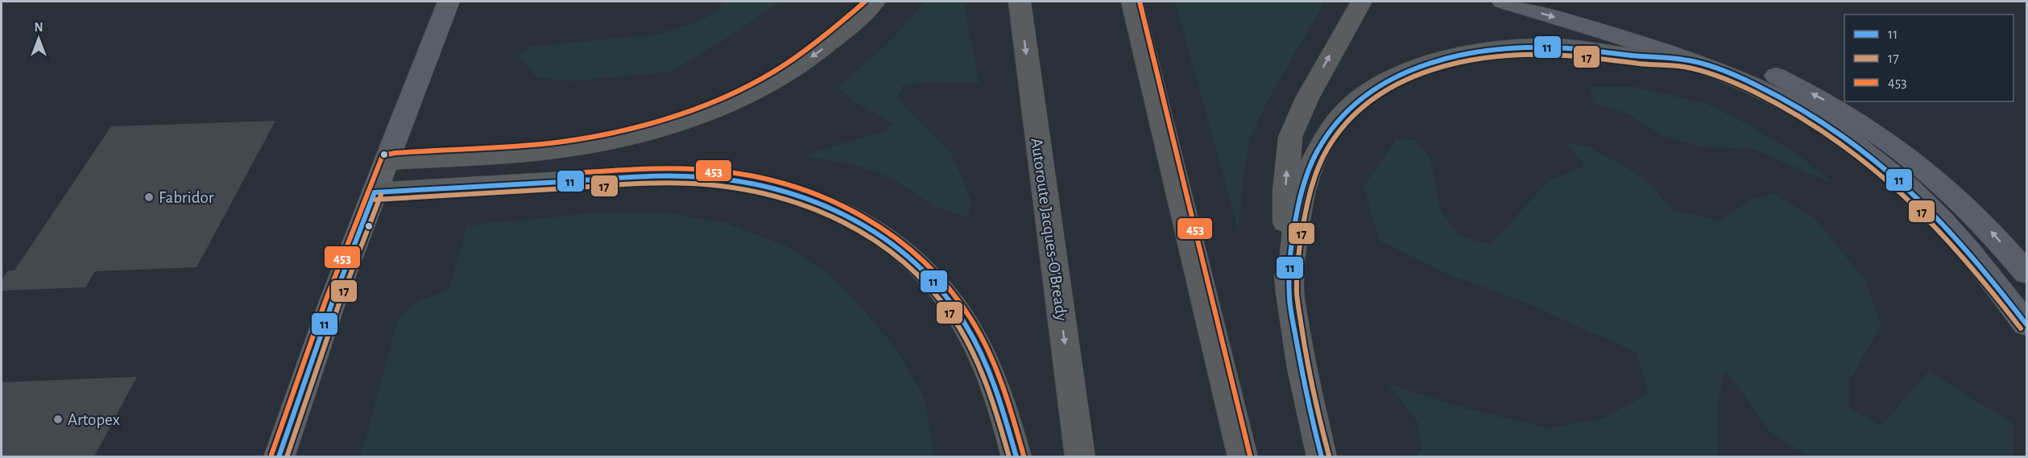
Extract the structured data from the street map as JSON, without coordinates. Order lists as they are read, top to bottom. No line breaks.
{"streets":{"highway":["Autoroute Jacques-O'Bready"]},"places":["Fabridor","Artopex"],"lines":["transit line 453","transit line 11","transit line 17"],"legend":["11","17","453"],"north":"top"}
